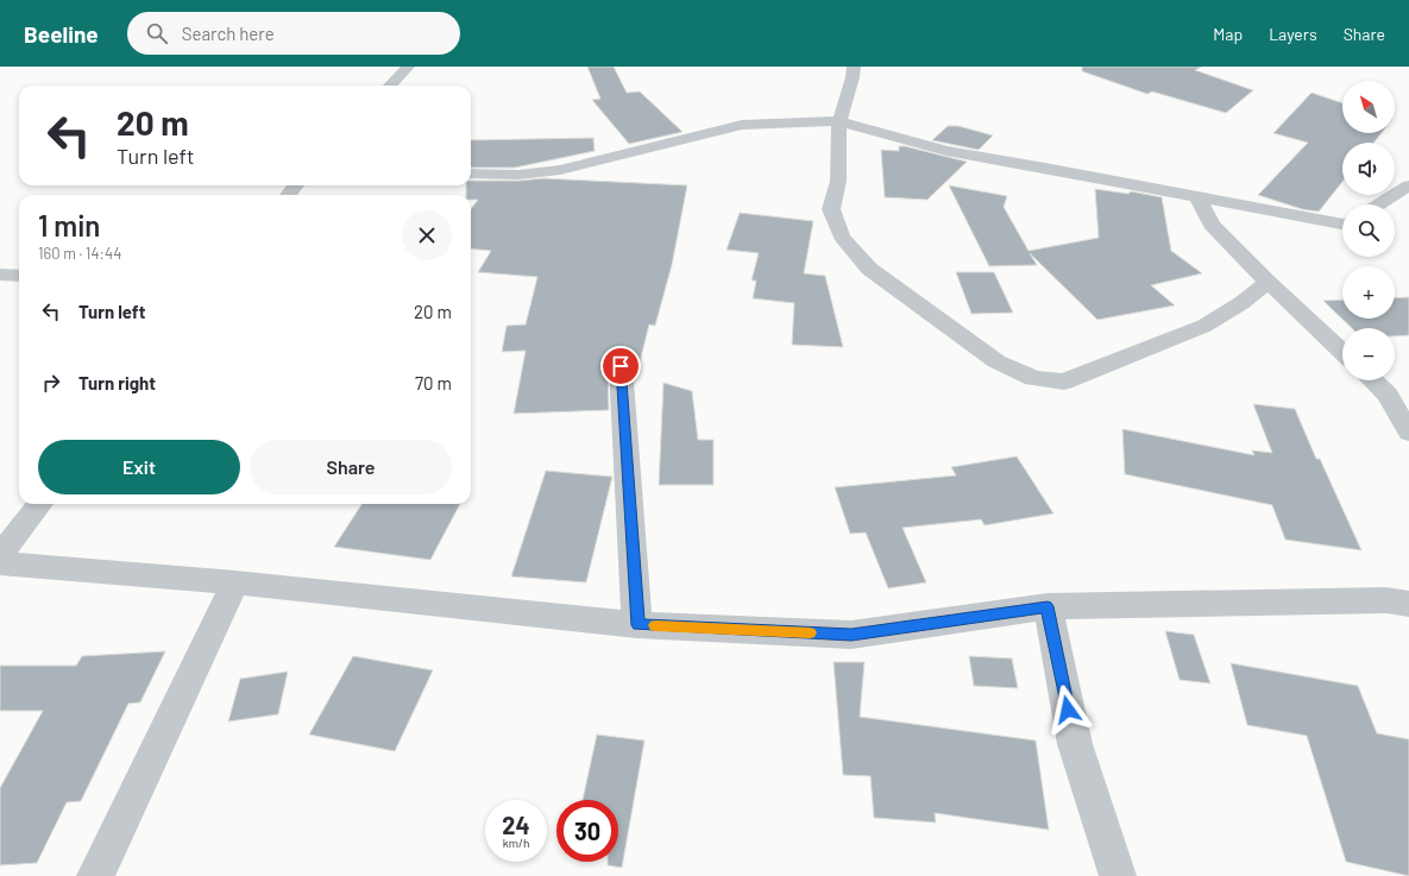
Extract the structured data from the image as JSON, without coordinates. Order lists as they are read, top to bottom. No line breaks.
{"north":"top left","page":{"header":"Beeline","search":"Search here","nav":["Map","Layers","Share"],"map_buttons":["+","−"],"turn":["20 m","Turn left"],"heading":["1 min","160 m · 14:44"],"list":[{"name":"Turn left","value":"20 m"},{"name":"Turn right","value":"70 m"}],"buttons":["Exit","Share"],"speed":"24 km/h","limit":"30"}}
